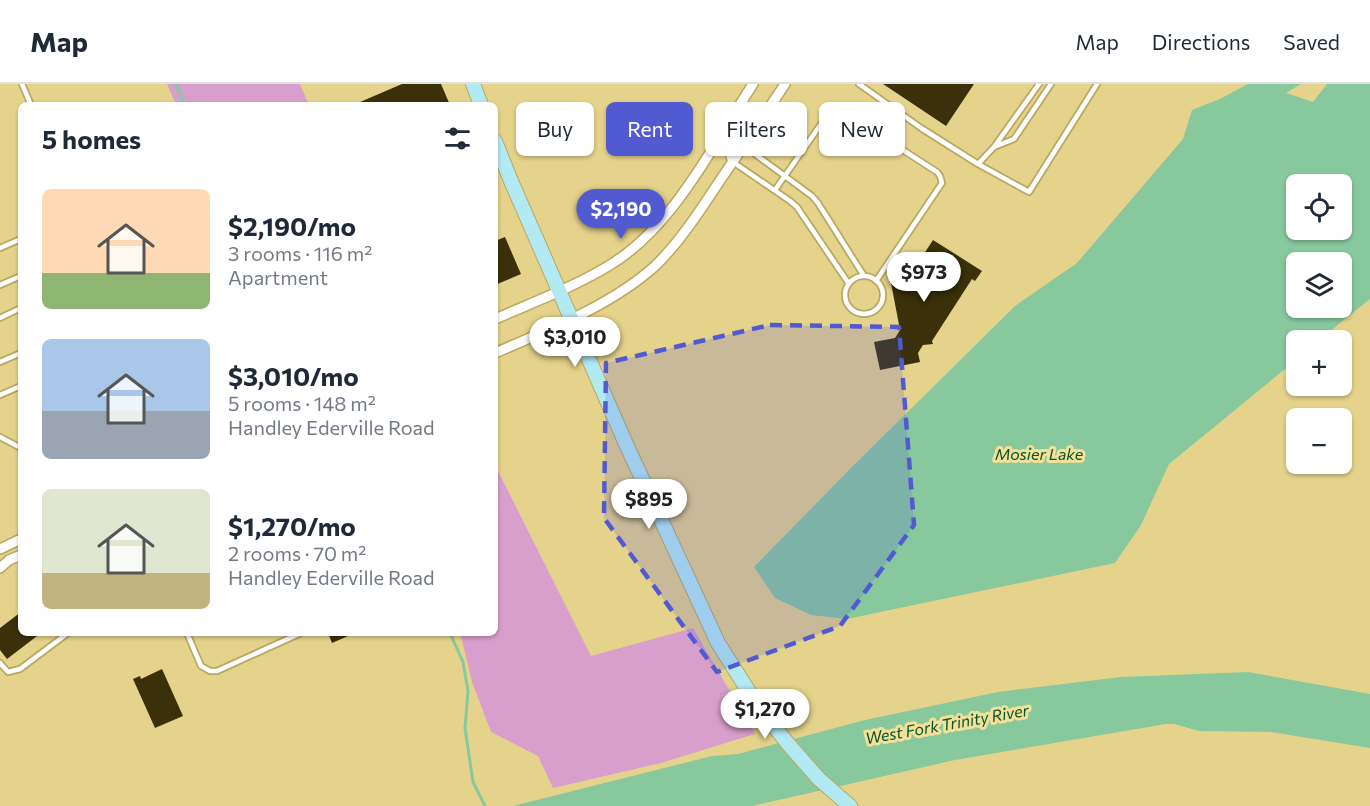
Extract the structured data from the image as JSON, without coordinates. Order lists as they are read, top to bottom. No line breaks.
{"water":["Mosier Lake","West Fork Trinity River"],"page":{"header":"Map","nav":["Map","Directions","Saved"],"chip":["Buy","Rent","Filters","New"],"heading":"5 homes","map_buttons":["+","−"],"list":[{"name":"$2,190/mo","note":"3 rooms · 116 m² · Apartment"},{"name":"$3,010/mo","note":"5 rooms · 148 m² · Handley Ederville Road"},{"name":"$1,270/mo","note":"2 rooms · 70 m² · Handley Ederville Road"}],"price":["$2,190","$973","$3,010","$895","$1,270"]}}
